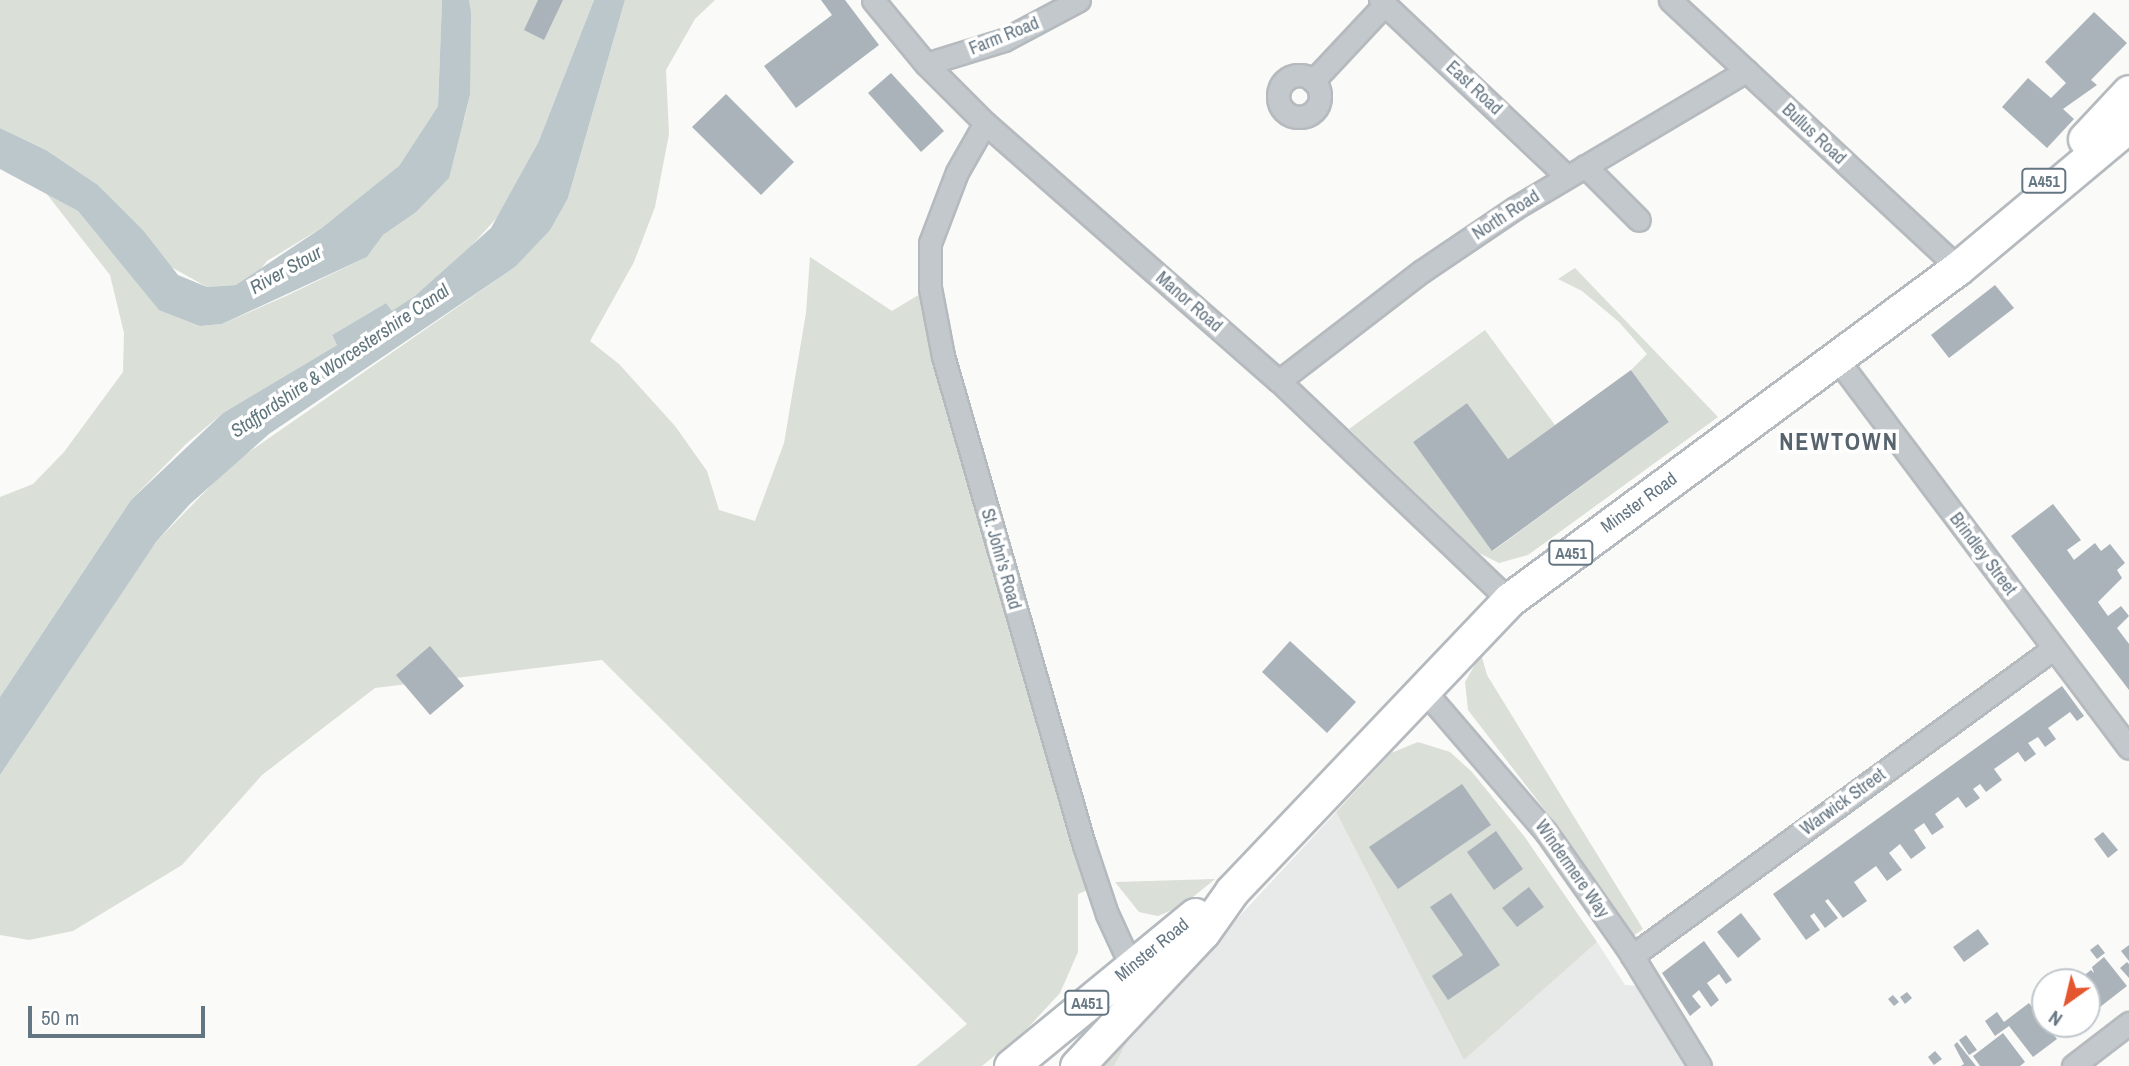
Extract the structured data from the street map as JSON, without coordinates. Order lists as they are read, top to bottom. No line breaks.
{"streets":{"main road":["A451","Minster Road"],"street":["Farm Road","East Road","Bullus Road","North Road","Manor Road","Brindley Street","St. John's Road","Warwick Street","Windermere Way"]},"crossings":[["Farm Road","Manor Road"],["East Road","North Road"],["Bullus Road","North Road"],["Bullus Road","Minster Road"],["North Road","Manor Road"],["Manor Road","Minster Road"],["Manor Road","St. John's Road"],["Minster Road","Brindley Street"],["Minster Road","St. John's Road"],["Minster Road","Windermere Way"],["Brindley Street","Warwick Street"],["Warwick Street","Windermere Way"]],"districts":["NEWTOWN"],"water":["River Stour","Staffordshire & Worcestershire Canal"],"scale_bar":"50 m","north":"bottom left"}
